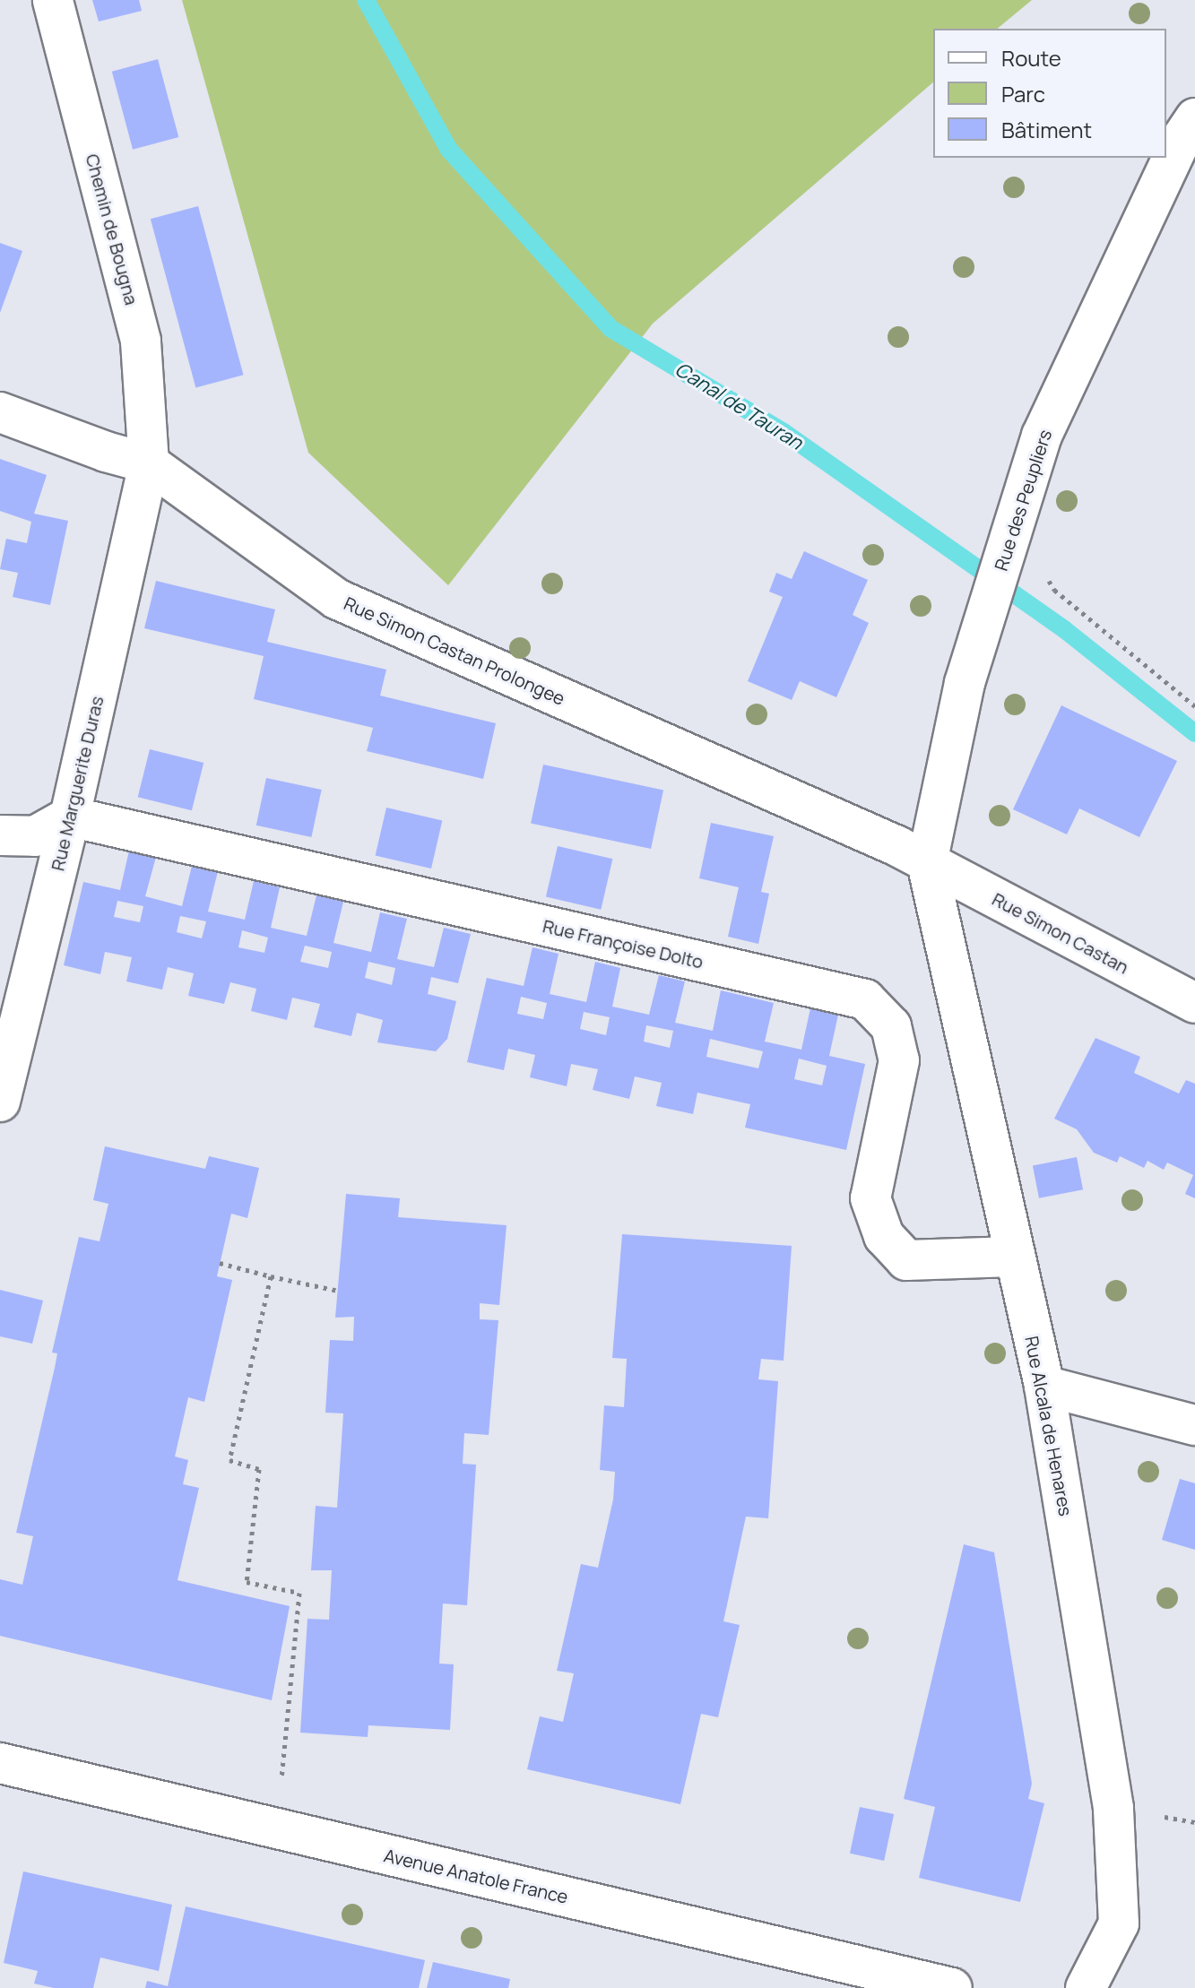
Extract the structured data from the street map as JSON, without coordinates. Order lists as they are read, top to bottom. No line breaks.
{"streets":{"street":["Chemin de Bougna","Rue des Peupliers","Rue Simon Castan Prolongee","Rue Marguerite Duras","Rue Simon Castan","Rue Françoise Dolto","Rue Alcala de Henares","Avenue Anatole France"]},"crossings":[["Chemin de Bougna","Rue Simon Castan Prolongee"],["Chemin de Bougna","Rue Marguerite Duras"],["Rue des Peupliers","Rue Simon Castan Prolongee"],["Rue des Peupliers","Rue Simon Castan"],["Rue des Peupliers","Rue Alcala de Henares"],["Rue Simon Castan Prolongee","Rue Marguerite Duras"],["Rue Simon Castan Prolongee","Rue Simon Castan"],["Rue Simon Castan Prolongee","Rue Alcala de Henares"],["Rue Marguerite Duras","Rue Françoise Dolto"],["Rue Simon Castan","Rue Alcala de Henares"],["Rue Françoise Dolto","Rue Alcala de Henares"]],"water":["Canal de Tauran"],"legend":["Route","Parc","Bâtiment"]}
